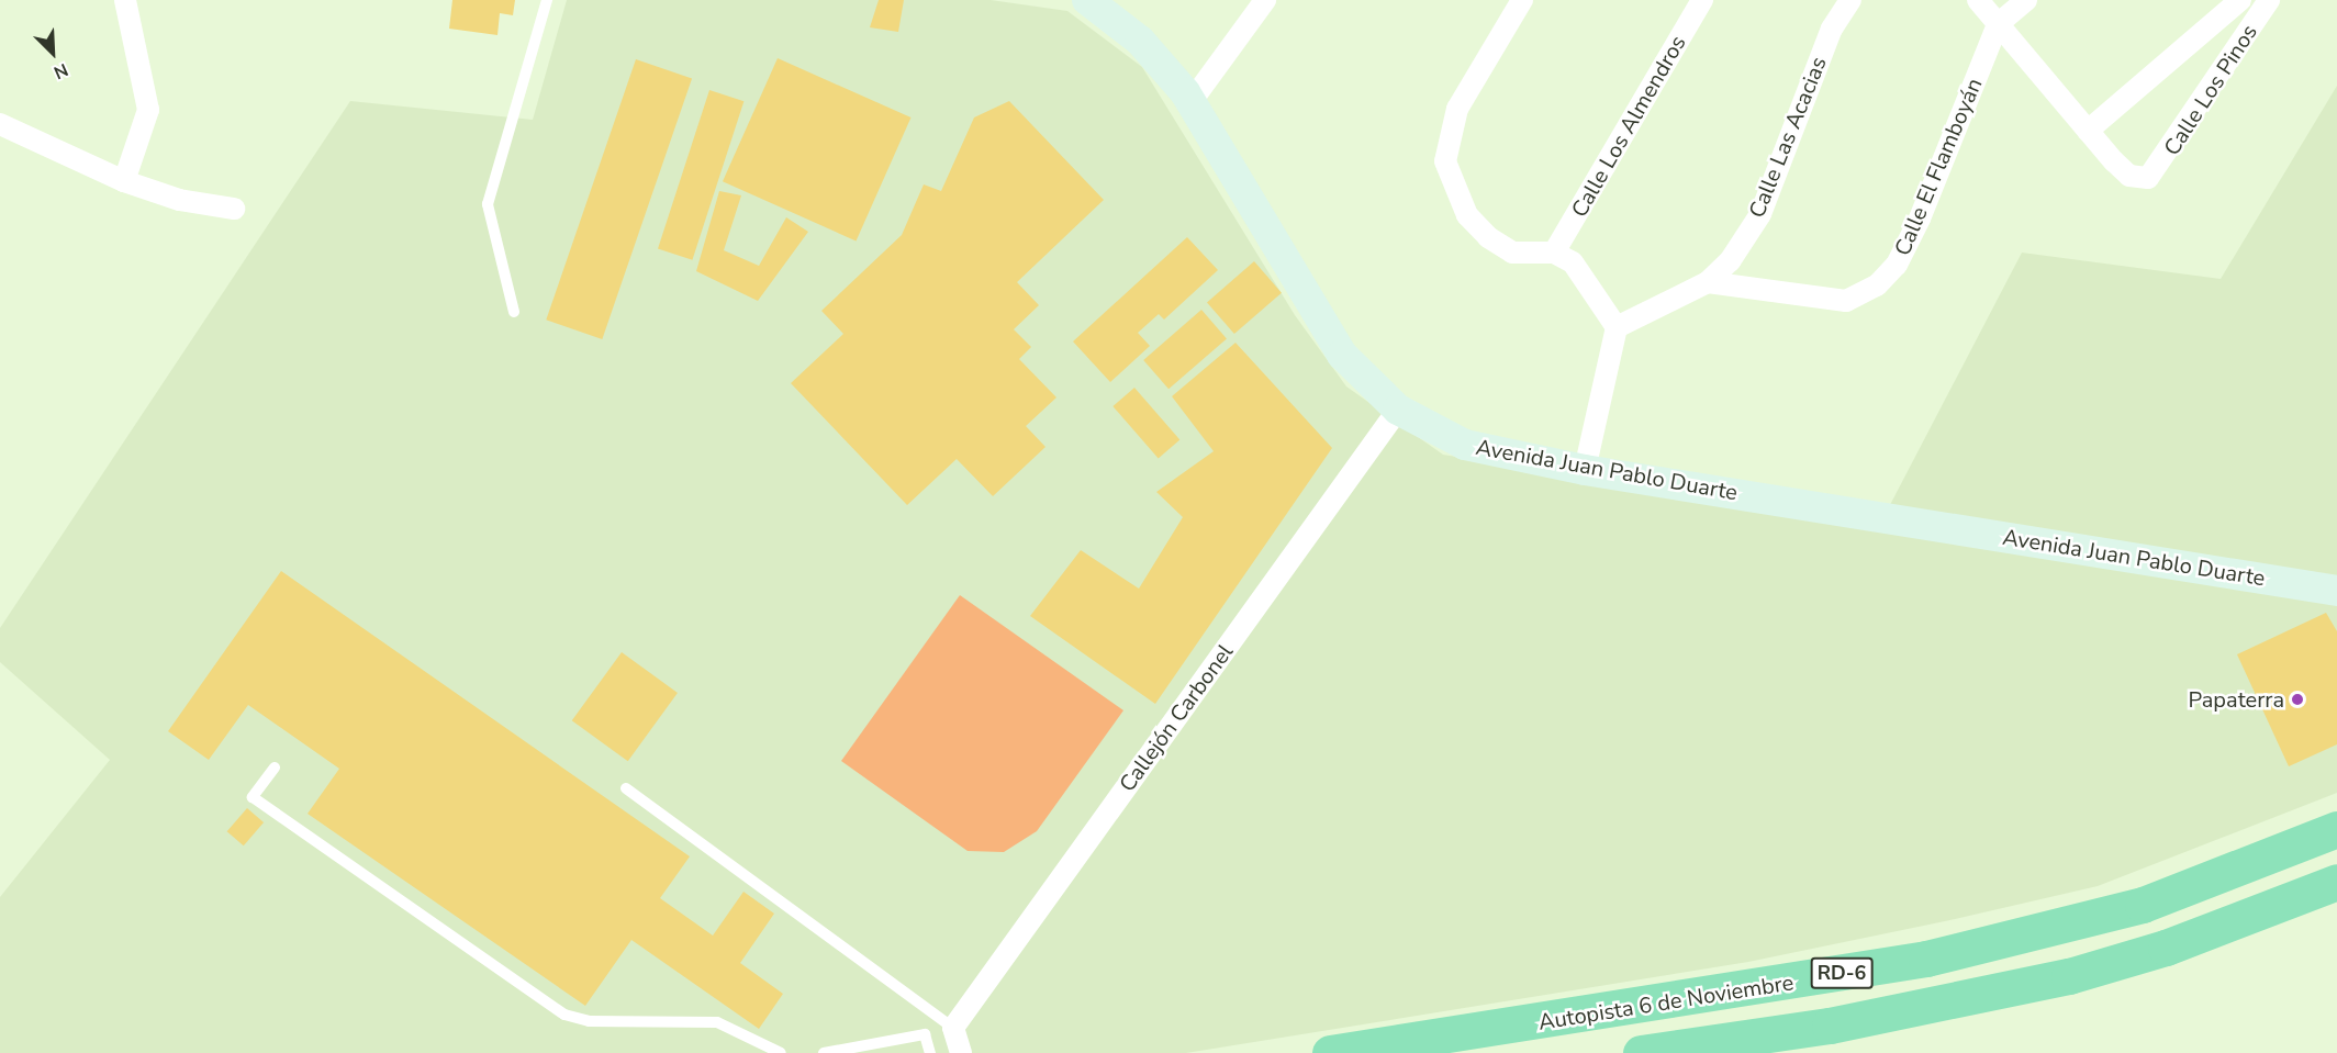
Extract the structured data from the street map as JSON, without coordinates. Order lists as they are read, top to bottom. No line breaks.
{"streets":{"highway":["RD-6","Autopista 6 de Noviembre"],"main road":["Avenida Juan Pablo Duarte"],"street":["Calle Los Pinos","Calle Los Almendros","Calle Las Acacias","Calle El Flamboyán","Callejón Carbonel"]},"crossings":[["Calle Las Acacias","Calle El Flamboyán"],["Avenida Juan Pablo Duarte","Callejón Carbonel"]],"places":["Papaterra"],"north":"bottom right"}
